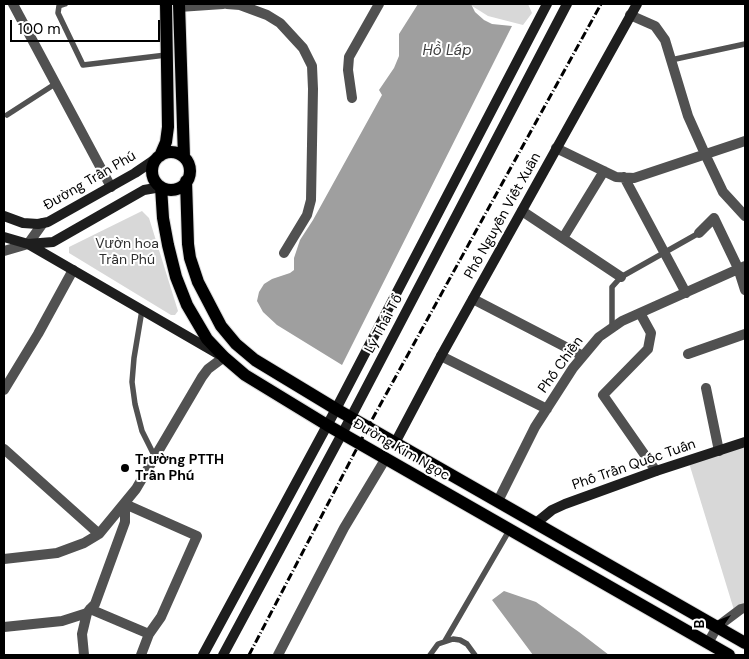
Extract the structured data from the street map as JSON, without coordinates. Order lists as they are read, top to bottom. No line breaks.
{"streets":{"main road":["Đường Trần Phú","Phố Nguyễn Viết Xuân","Lý Thái Tổ","Đường Kim Ngọc","Phố Trần Quốc Tuấn"],"street":["Phố Chiền"]},"crossings":[["Đường Trần Phú","Đường Kim Ngọc"],["Phố Nguyễn Viết Xuân","Đường Kim Ngọc"],["Lý Thái Tổ","Đường Kim Ngọc"],["Phố Chiền","Đường Kim Ngọc"],["Đường Kim Ngọc","Phố Trần Quốc Tuấn"]],"water":["Hồ Láp"],"parks":["Vườn hoa Trần Phú"],"places":["Trường PTTH Trần Phú"],"scale_bar":"100 m","north":"left"}
